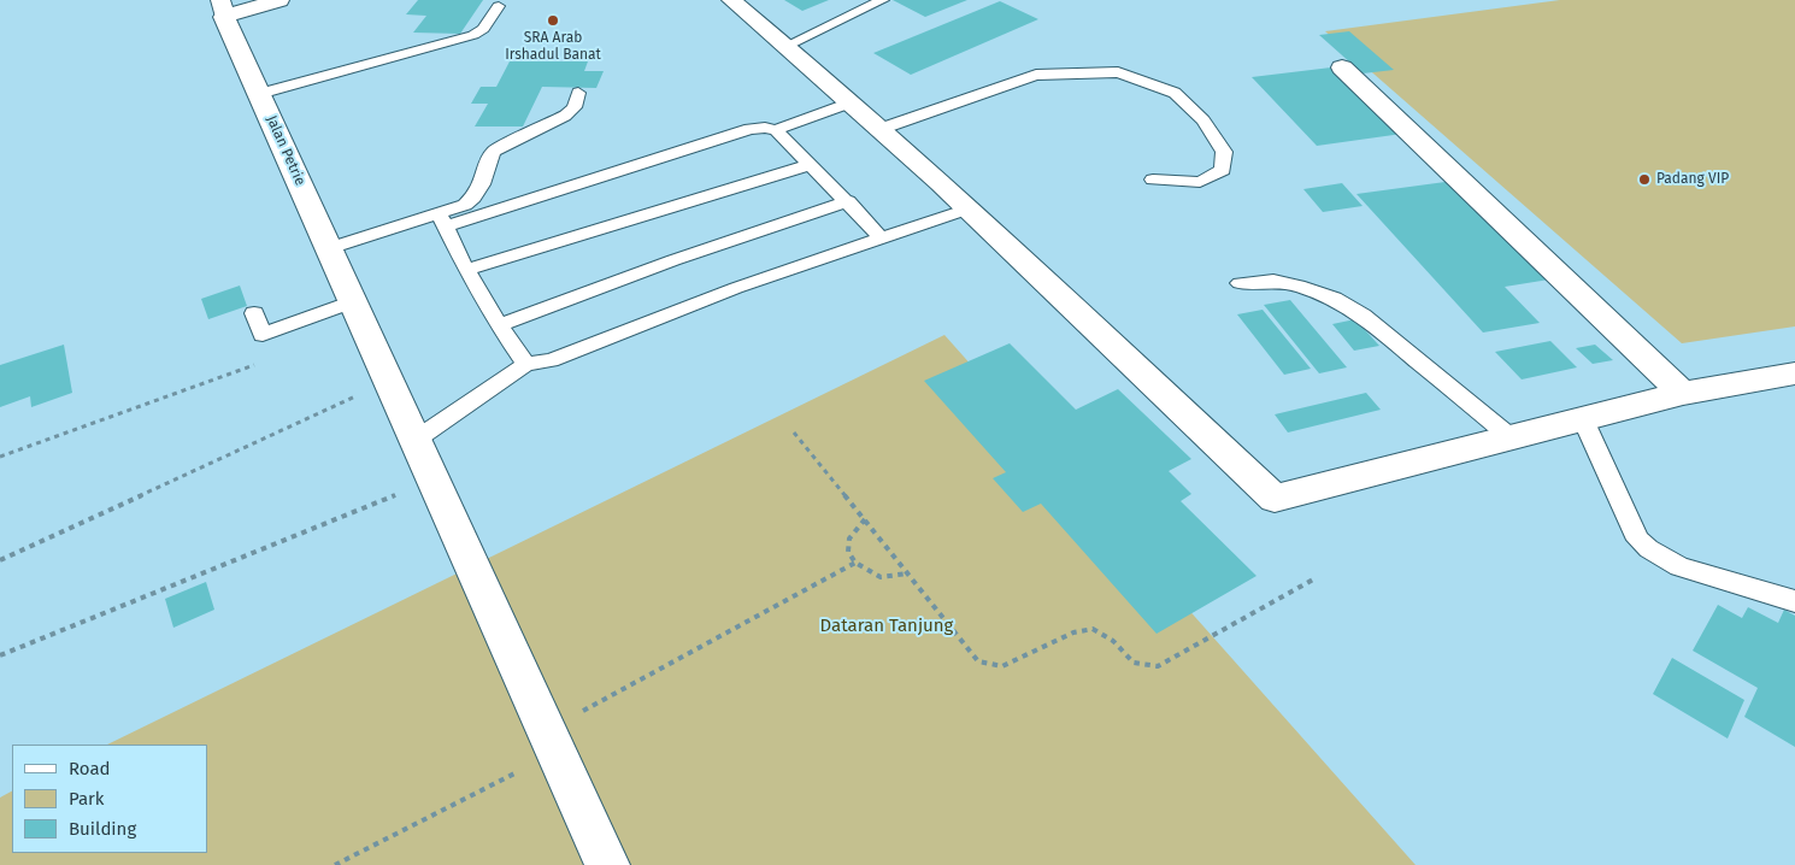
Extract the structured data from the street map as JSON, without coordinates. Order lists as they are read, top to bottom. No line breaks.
{"streets":{"street":["Jalan Petrie"]},"parks":["Dataran Tanjung"],"places":["SRA Arab Irshadul Banat","Padang VIP"],"legend":["Road","Park","Building"]}
